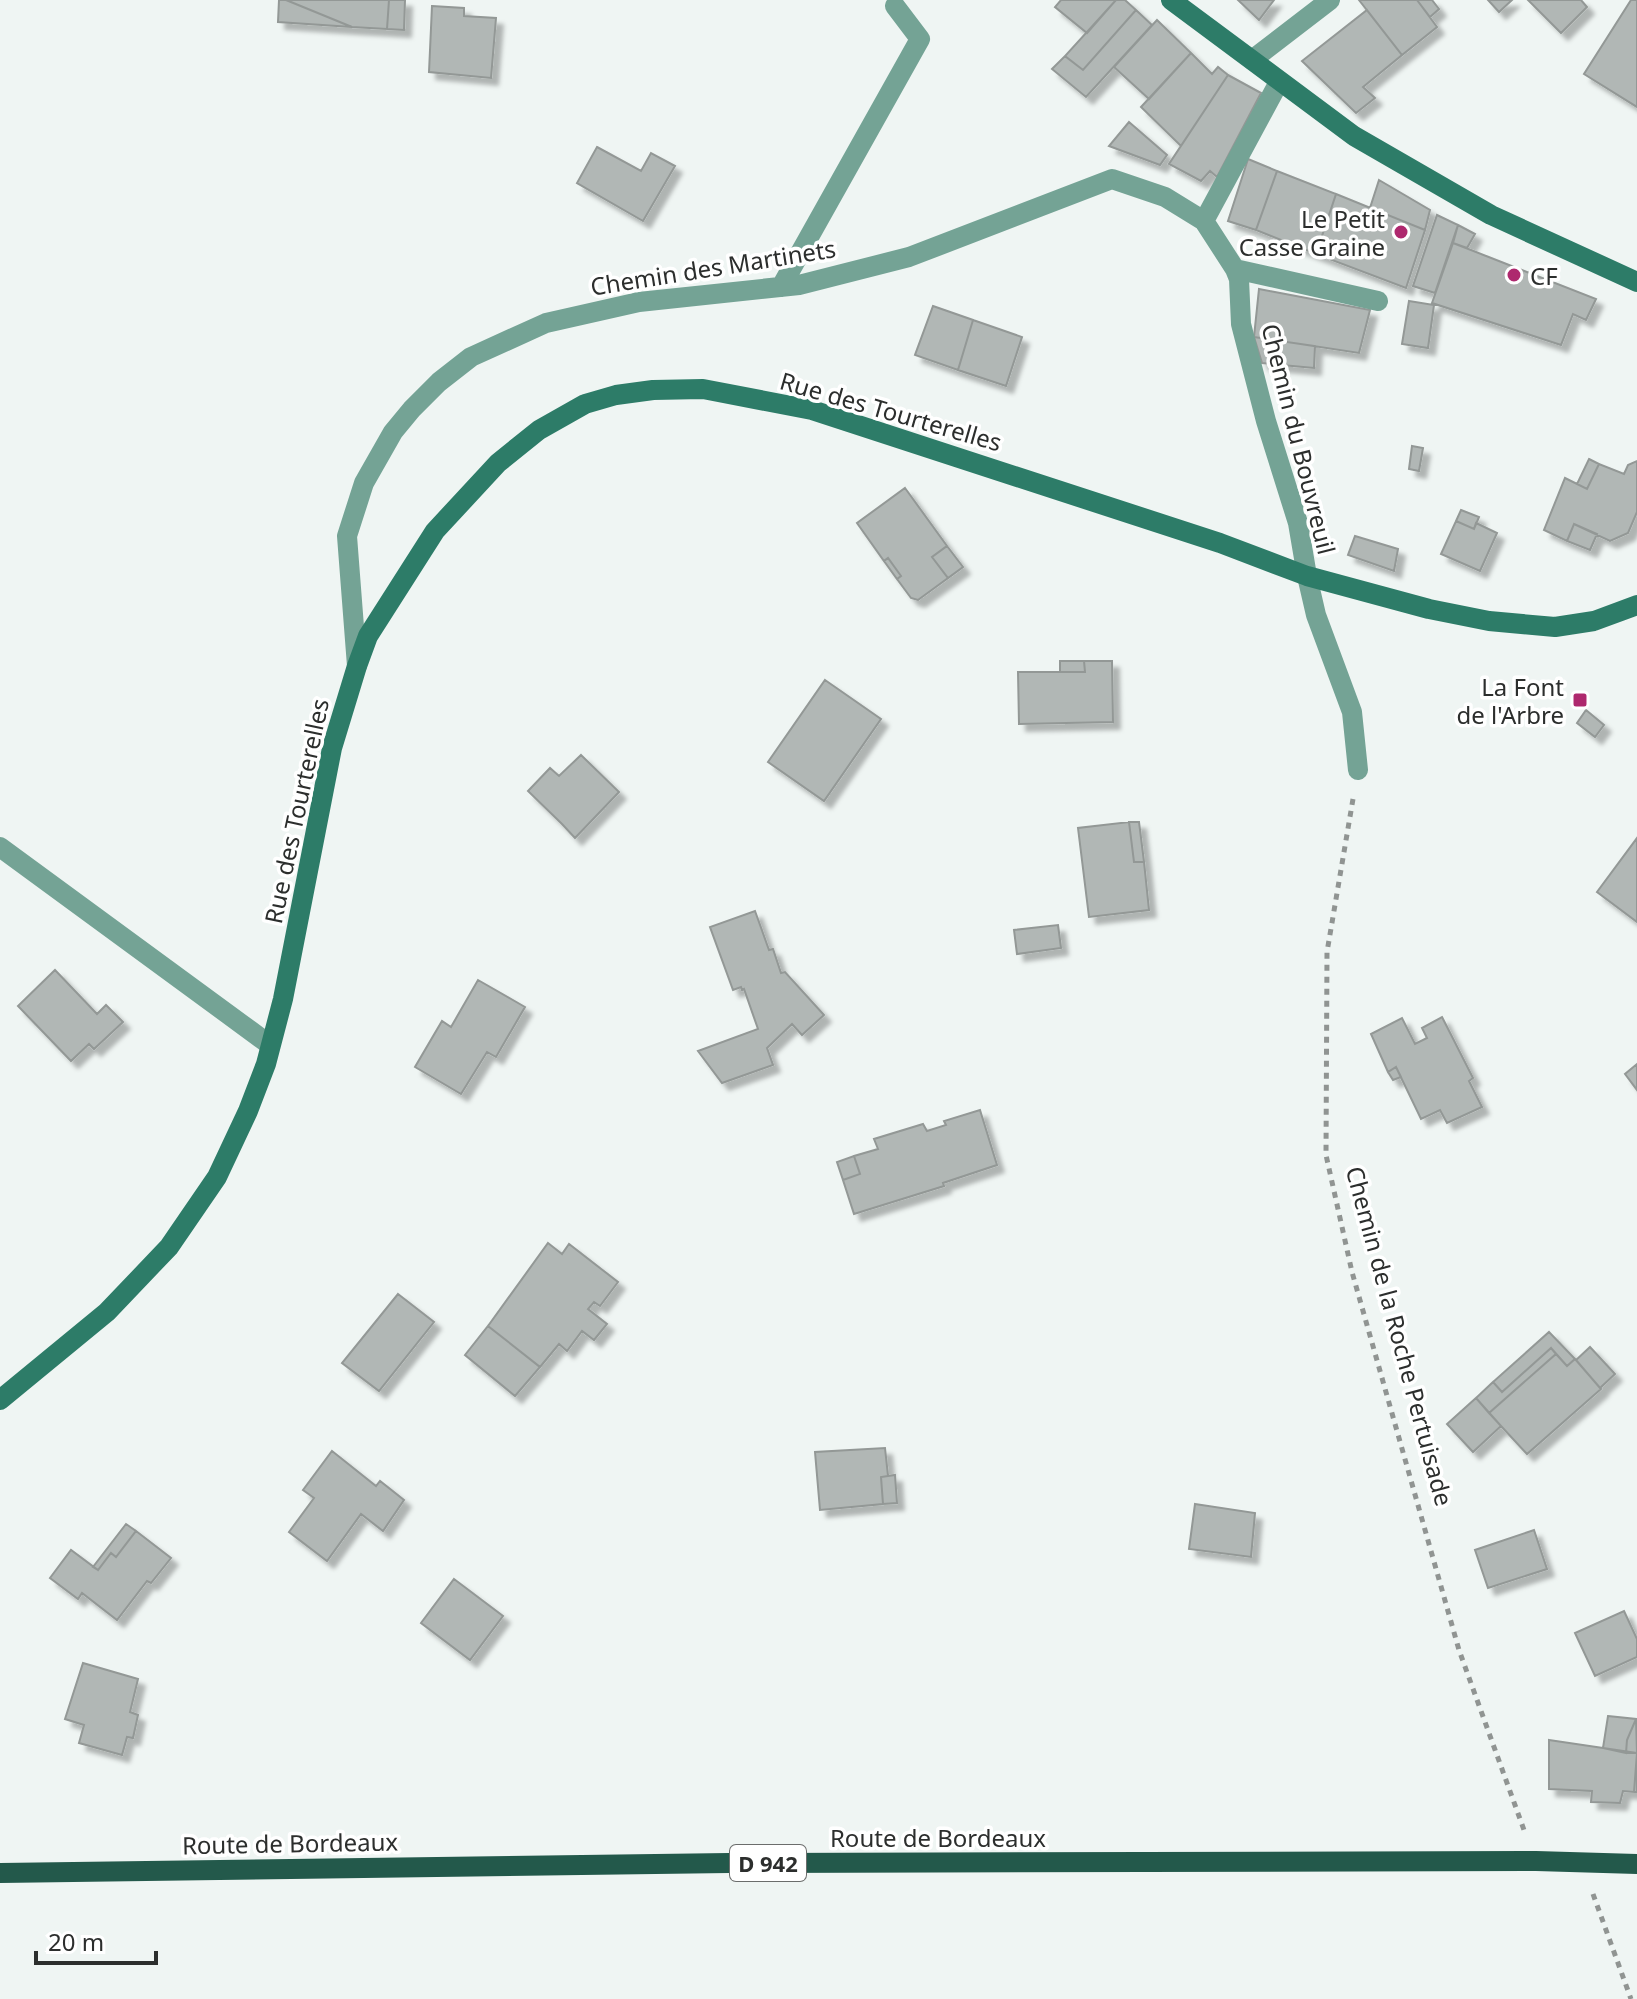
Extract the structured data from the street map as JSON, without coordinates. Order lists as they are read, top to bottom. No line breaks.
{"streets":{"main road":["Rue des Tourterelles","Route de Bordeaux","D 942"],"street":["Chemin des Martinets","Chemin du Bouvreuil"],"path":["Chemin de la Roche Pertuisade"]},"crossings":[["Chemin des Martinets","Rue des Tourterelles"],["Chemin des Martinets","Chemin du Bouvreuil"],["Rue des Tourterelles","Chemin du Bouvreuil"],["Chemin de la Roche Pertuisade","Route de Bordeaux"]],"places":{"other":["Le Petit Casse Graine","CF"],"transit":["La Font de l'Arbre"]},"scale_bar":"20 m"}
